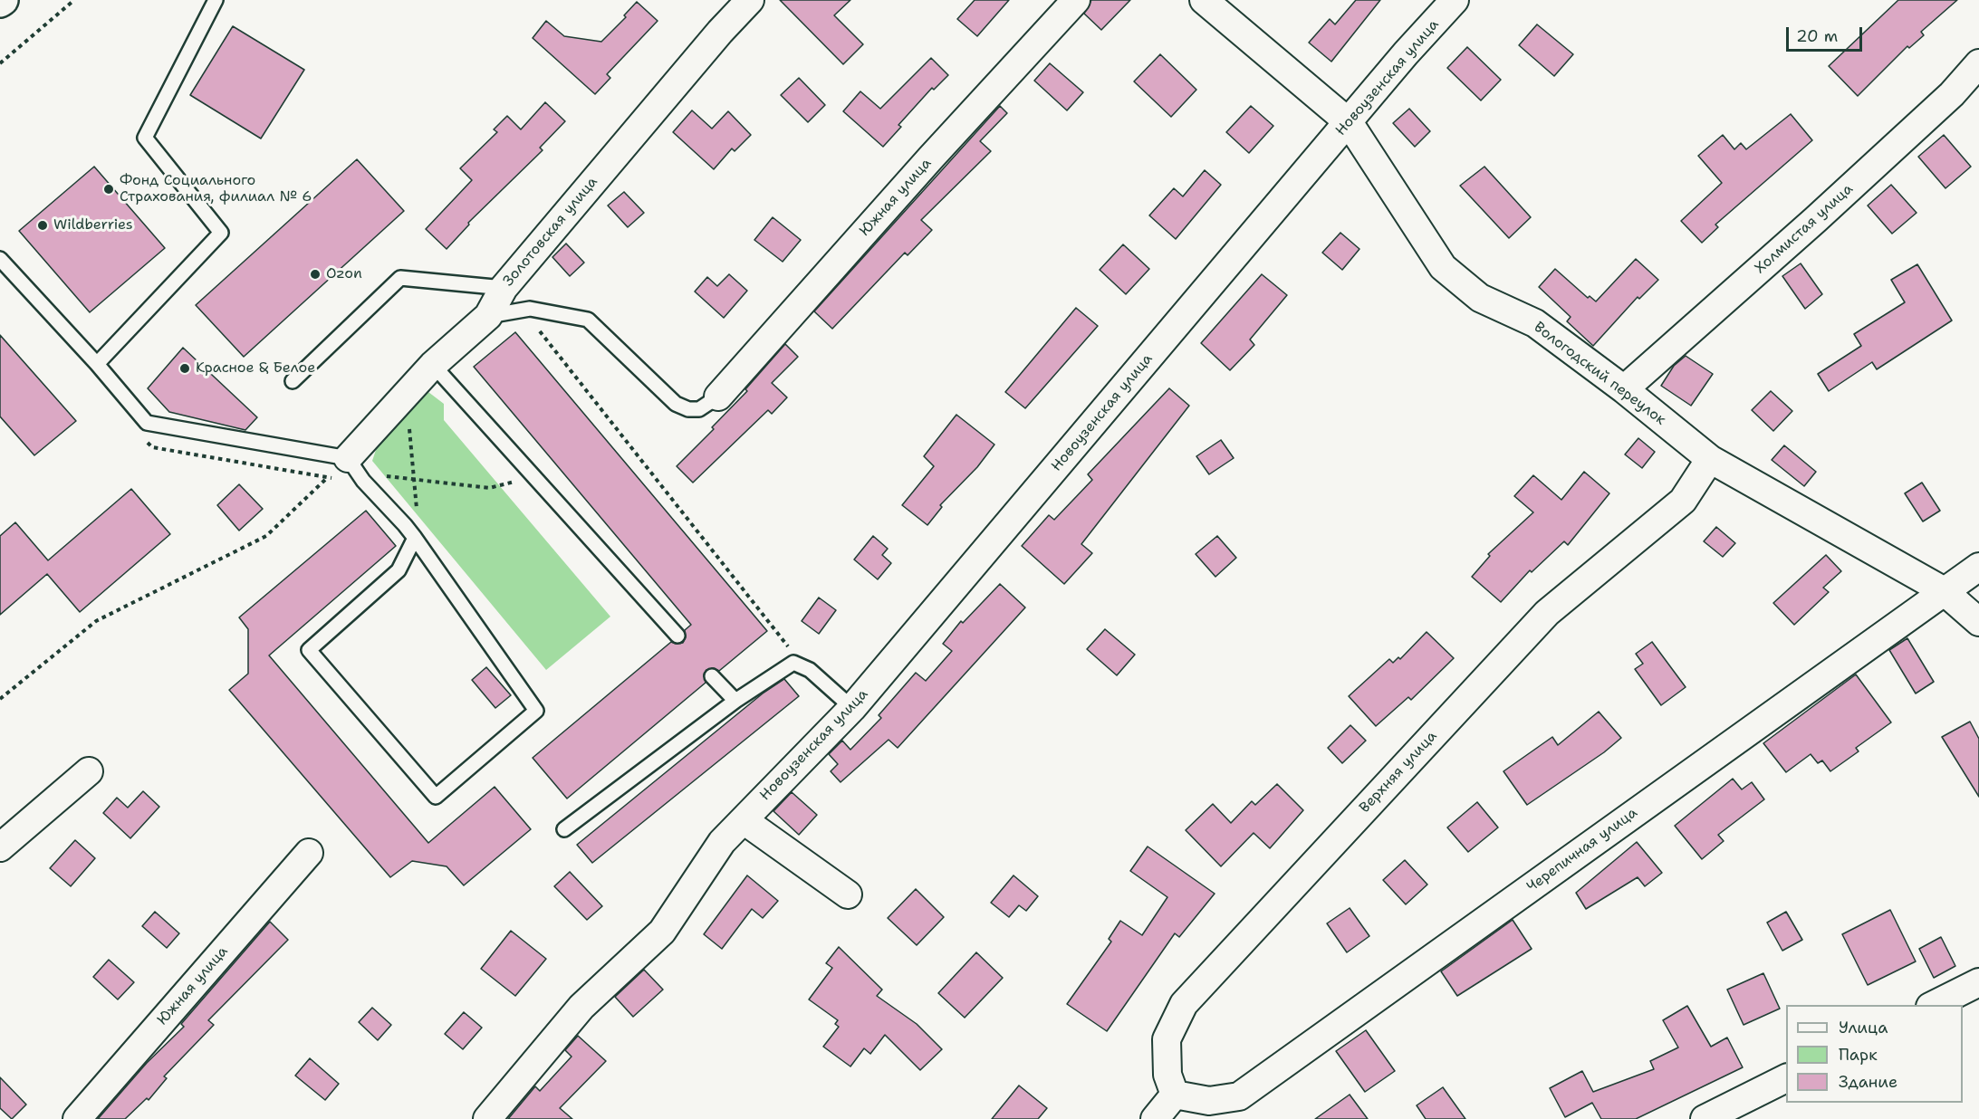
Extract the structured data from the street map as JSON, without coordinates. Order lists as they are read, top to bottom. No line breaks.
{"streets":{"street":["Новоузенская улица","Южная улица","Холмистая улица","Золотовская улица","Вологодский переулок","Верхняя улица","Черепичная улица"]},"crossings":[["Новоузенская улица","Вологодский переулок"],["Холмистая улица","Вологодский переулок"],["Вологодский переулок","Верхняя улица"],["Вологодский переулок","Черепичная улица"],["Верхняя улица","Черепичная улица"]],"places":["Фонд Социального Страхования, филиал № 6","Wildberries","Ozon","Красное & Белое"],"legend":["Улица","Парк","Здание"],"scale_bar":"20 m"}
